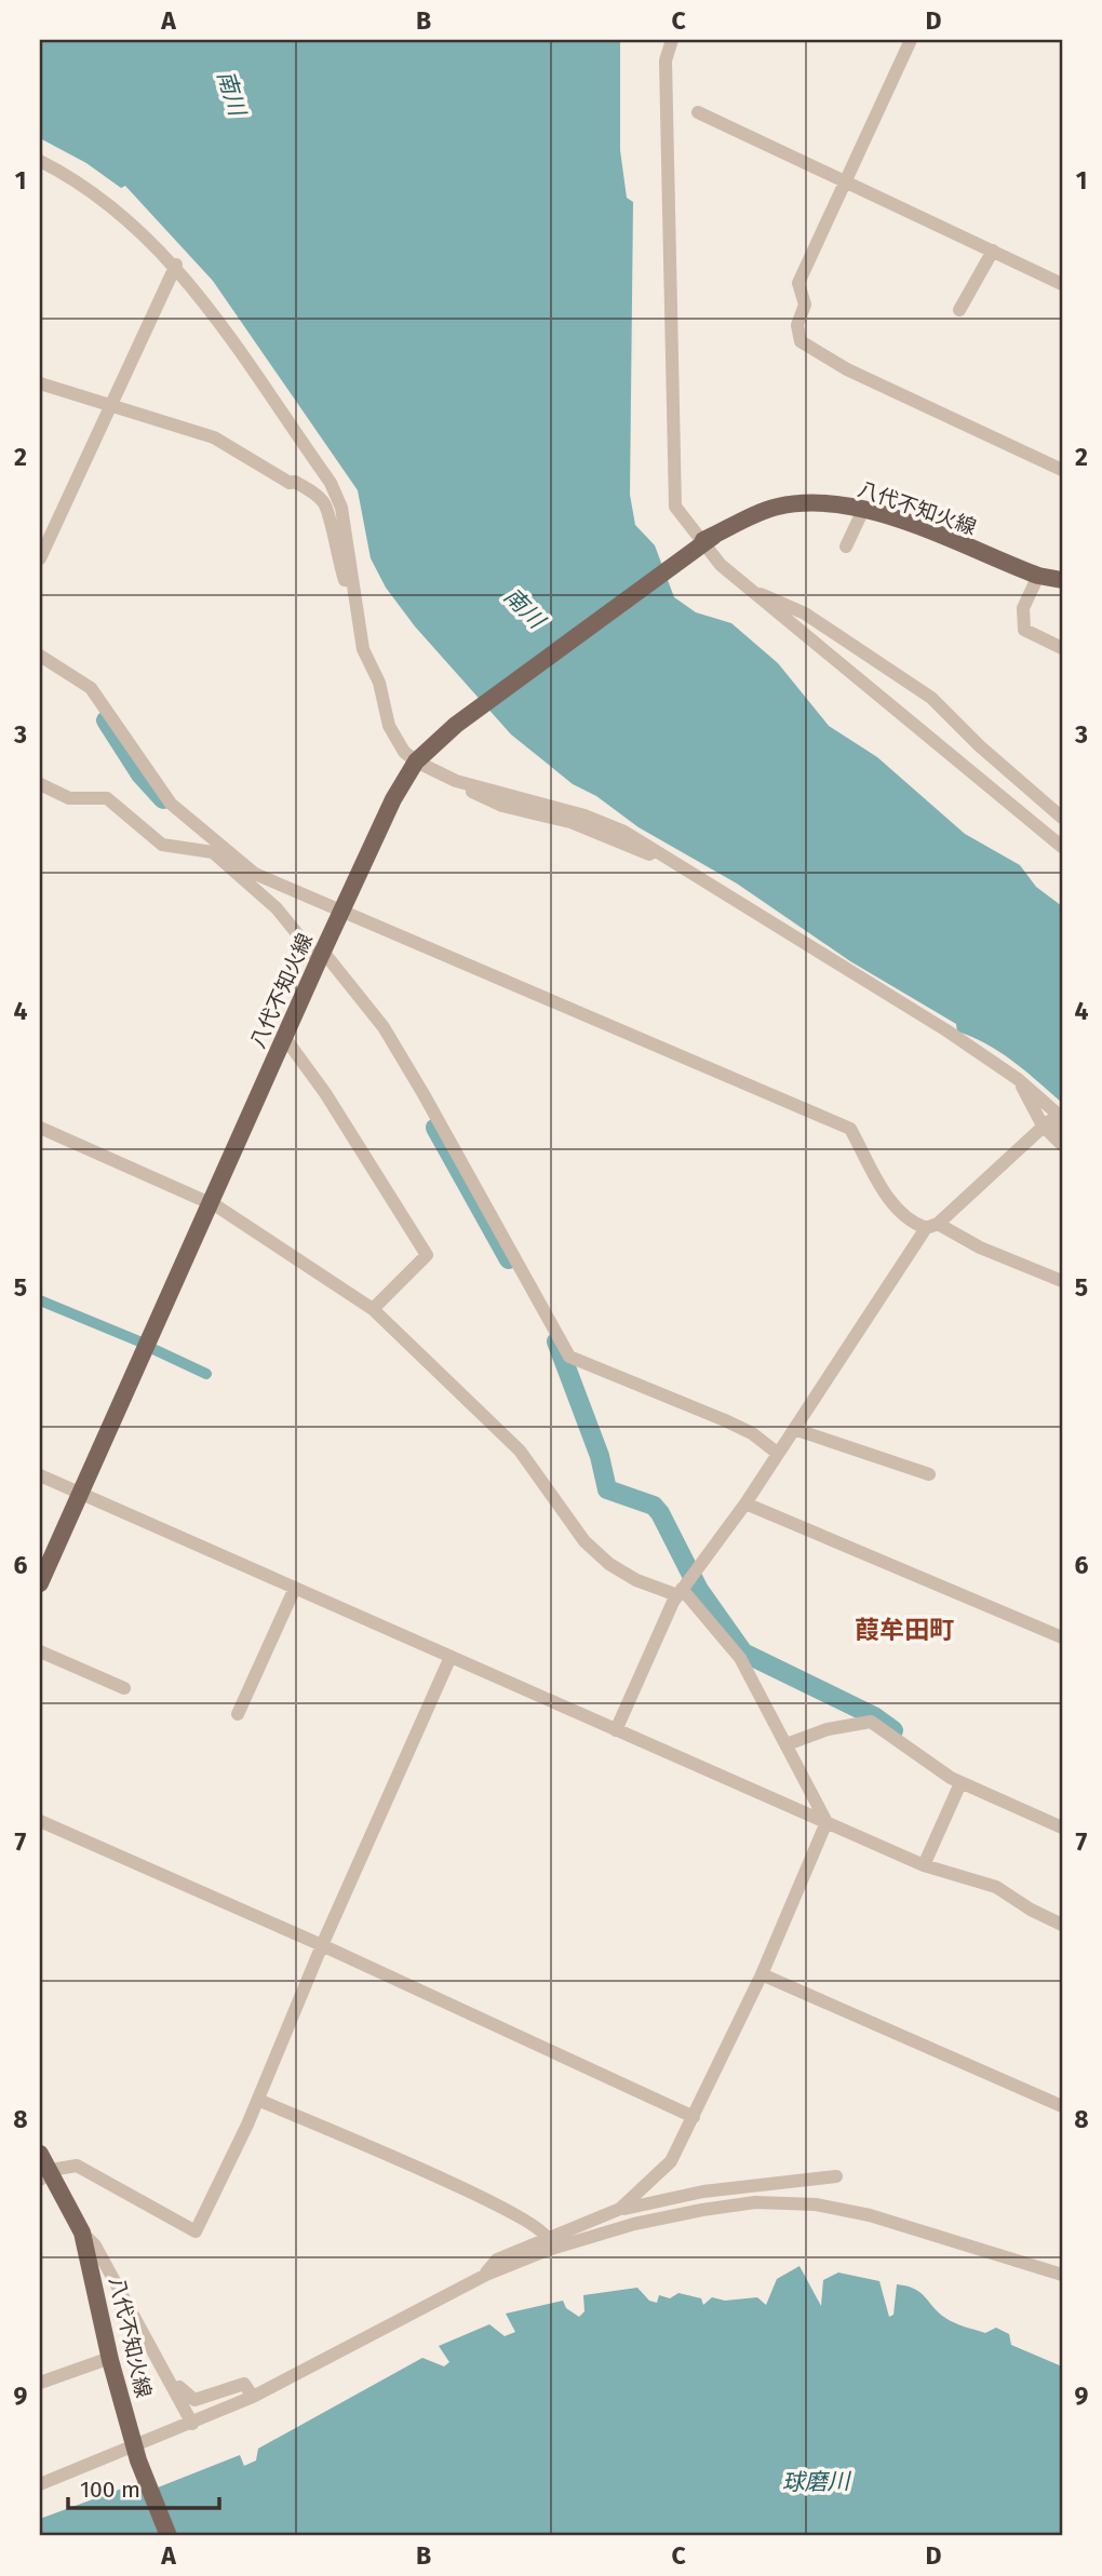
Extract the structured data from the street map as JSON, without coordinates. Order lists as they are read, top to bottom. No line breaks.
{"streets":{"main road":["八代不知火線"]},"districts":["葭牟田町"],"water":["南川","球磨川"],"scale_bar":"100 m","grid":{"columns":["A","B","C","D"],"rows":["1","2","3","4","5","6","7","8","9"]}}
